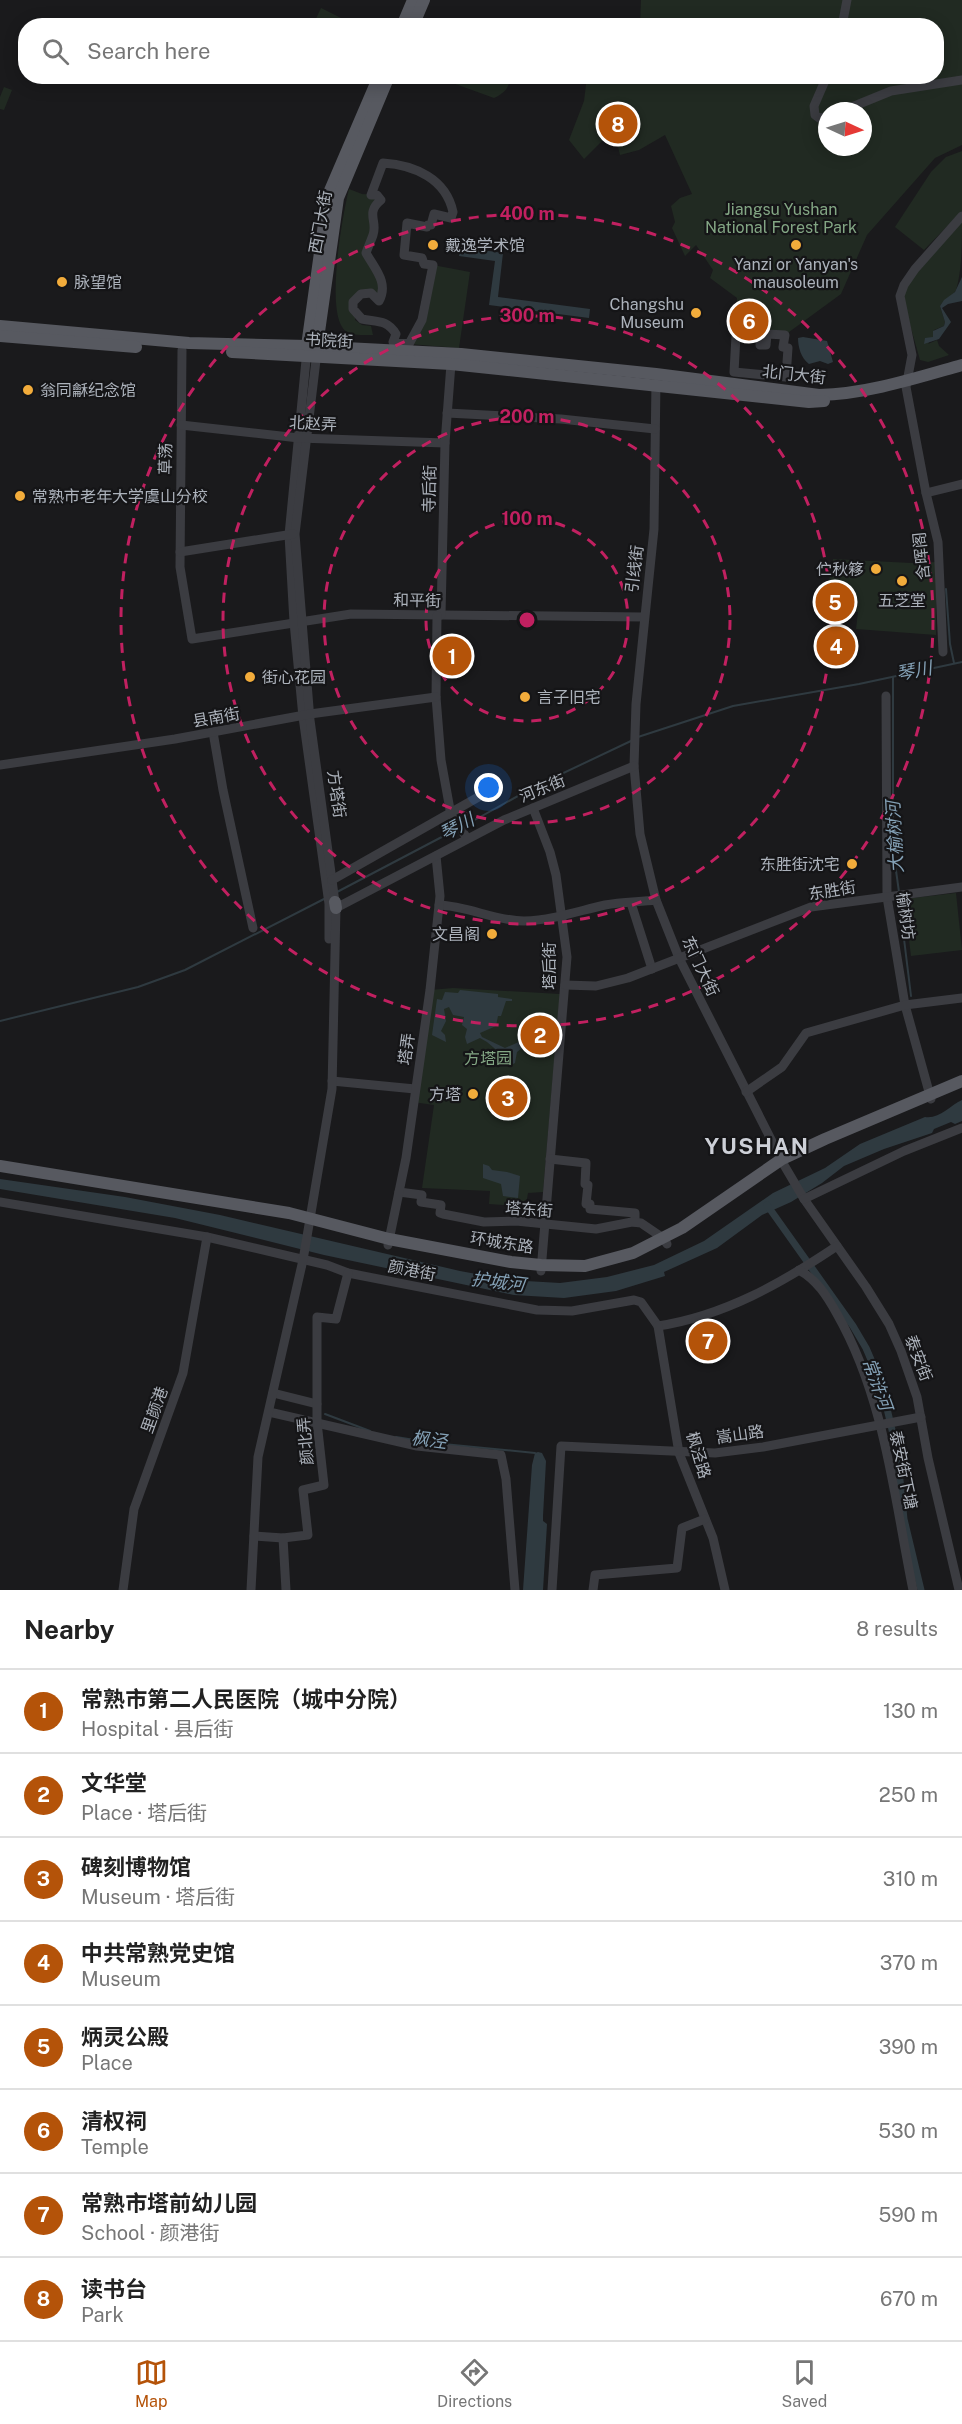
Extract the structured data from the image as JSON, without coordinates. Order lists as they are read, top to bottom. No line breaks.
{"streets":{"main road":["西门大街","书院街","北门大街","环城东路"],"street":["北赵弄","草荡","寺后街","含晖阁","引线街","和平街","县南街","河东街","方塔街","东胜街","榆树坊","塔后街","东门大街","塔弄","塔东街","颜港街","泰安街","里颜港","嵩山路","颜北弄","枫泾路","泰安街下塘"]},"crossings":[["西门大街","书院街"],["西门大街","方塔街"],["书院街","北门大街"],["书院街","草荡"],["书院街","寺后街"],["书院街","引线街"],["书院街","方塔街"],["北门大街","含晖阁"],["北门大街","引线街"],["北赵弄","草荡"],["北赵弄","寺后街"],["北赵弄","方塔街"],["草荡","和平街"],["寺后街","和平街"],["寺后街","县南街"],["引线街","和平街"],["引线街","河东街"],["引线街","东门大街"],["和平街","方塔街"],["县南街","方塔街"],["河东街","方塔街"],["河东街","塔后街"],["河东街","东门大街"],["河东街","塔弄"],["方塔街","环城东路"],["东胜街","榆树坊"],["东胜街","塔后街"],["东胜街","东门大街"],["榆树坊","环城东路"],["塔后街","塔东街"],["塔后街","环城东路"],["东门大街","环城东路"],["东门大街","泰安街"],["塔弄","塔东街"],["塔弄","环城东路"],["环城东路","泰安街"],["颜港街","里颜港"],["颜港街","颜北弄"],["颜港街","枫泾路"],["泰安街","嵩山路"],["嵩山路","枫泾路"],["嵩山路","泰安街下塘"]],"districts":["YUSHAN"],"water":["琴川","大榆树河","护城河","常浒河","枫泾"],"parks":["Jiangsu Yushan National Forest Park","方塔园"],"places":["戴逸学术馆","Yanzi or Yanyan's mausoleum","脉望馆","Changshu Museum","翁同龢纪念馆","常熟市老年大学虞山分校","伫秋簃","五芝堂","街心花园","言子旧宅","东胜街沈宅","文昌阁","方塔"],"north":"right","page":{"search":"Search here","pins":["8","6","5","4","1","2","3","7"],"heading":["Nearby","8 results"],"list":[{"mark":"1","name":"常熟市第二人民医院（城中分院）","note":"Hospital · 县后街","value":"130 m"},{"mark":"2","name":"文华堂","note":"Place · 塔后街","value":"250 m"},{"mark":"3","name":"碑刻博物馆","note":"Museum · 塔后街","value":"310 m"},{"mark":"4","name":"中共常熟党史馆","note":"Museum","value":"370 m"},{"mark":"5","name":"炳灵公殿","note":"Place","value":"390 m"},{"mark":"6","name":"清权祠","note":"Temple","value":"530 m"},{"mark":"7","name":"常熟市塔前幼儿园","note":"School · 颜港街","value":"590 m"},{"mark":"8","name":"读书台","note":"Park","value":"670 m"}],"nav":["Map","Directions","Saved"]},"rings":["400 m","300 m","200 m","100 m"]}
